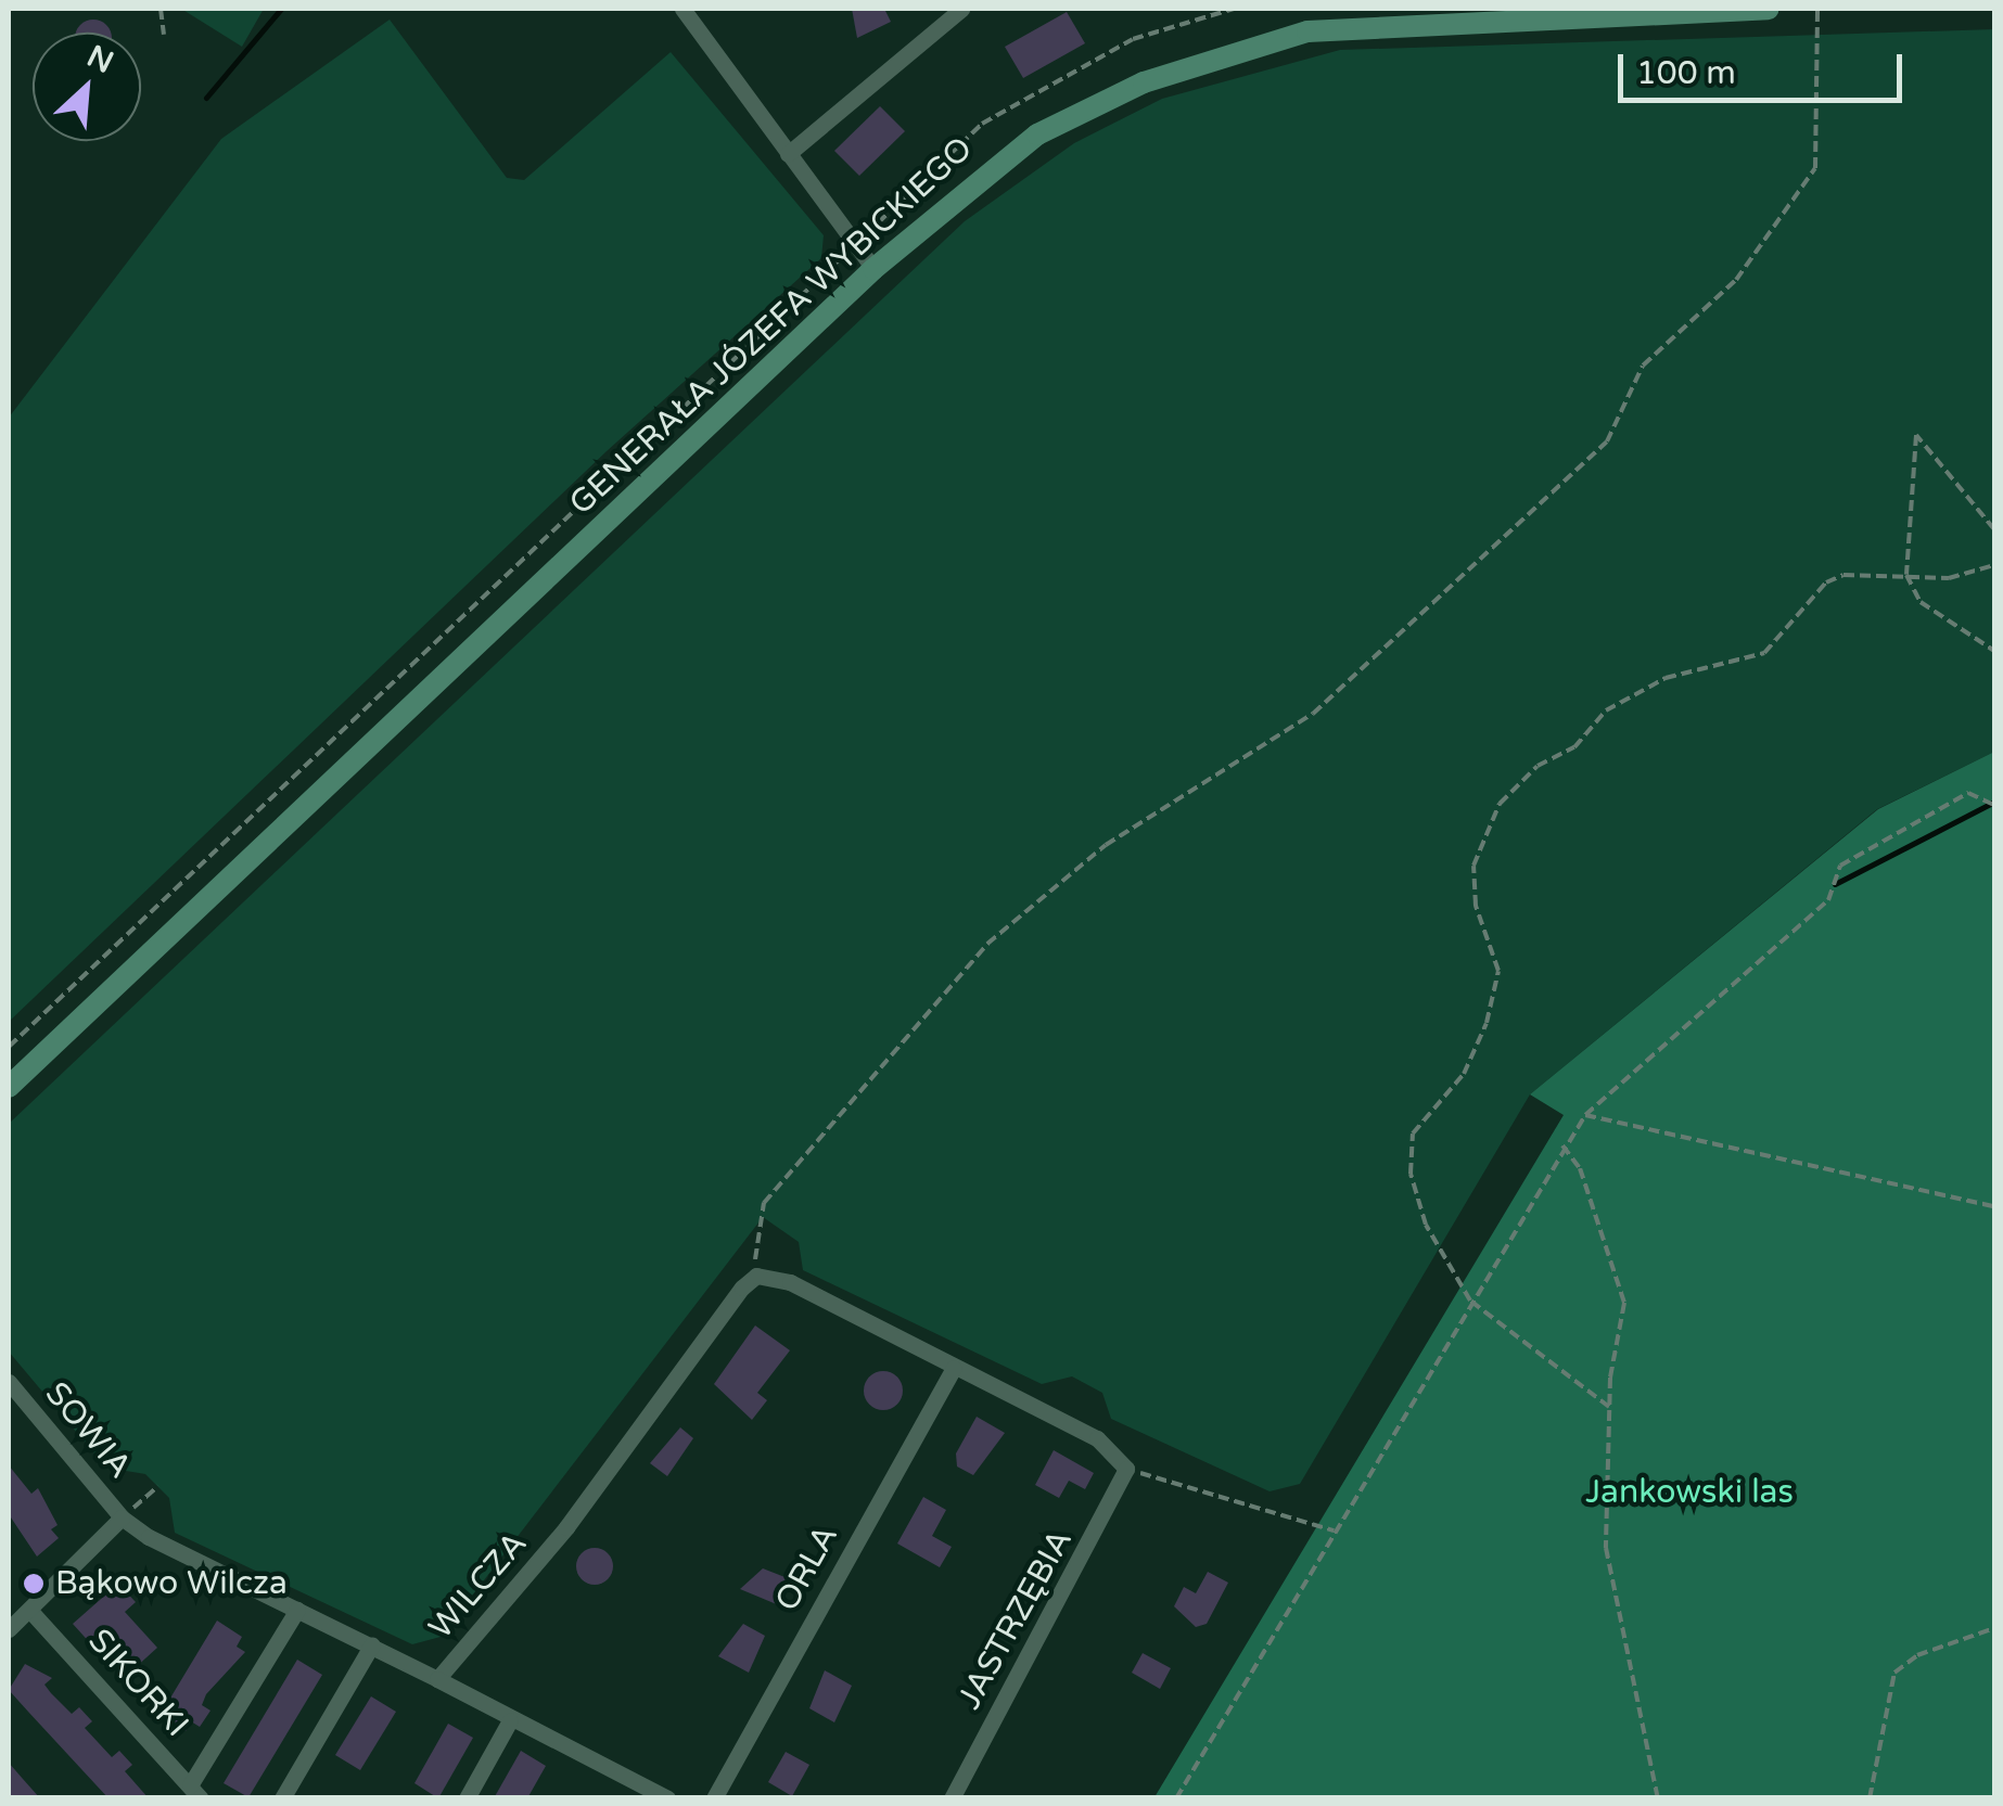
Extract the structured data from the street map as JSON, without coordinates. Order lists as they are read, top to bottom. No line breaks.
{"streets":{"main road":["GENERAŁA JÓZEFA WYBICKIEGO"],"street":["SOWIA","ORLA","WILCZA","JASTRZĘBIA","SIKORKI"]},"crossings":[["SOWIA","WILCZA"]],"parks":["Jankowski las"],"places":["Bąkowo Wilcza"],"scale_bar":"100 m","north":"top right"}
